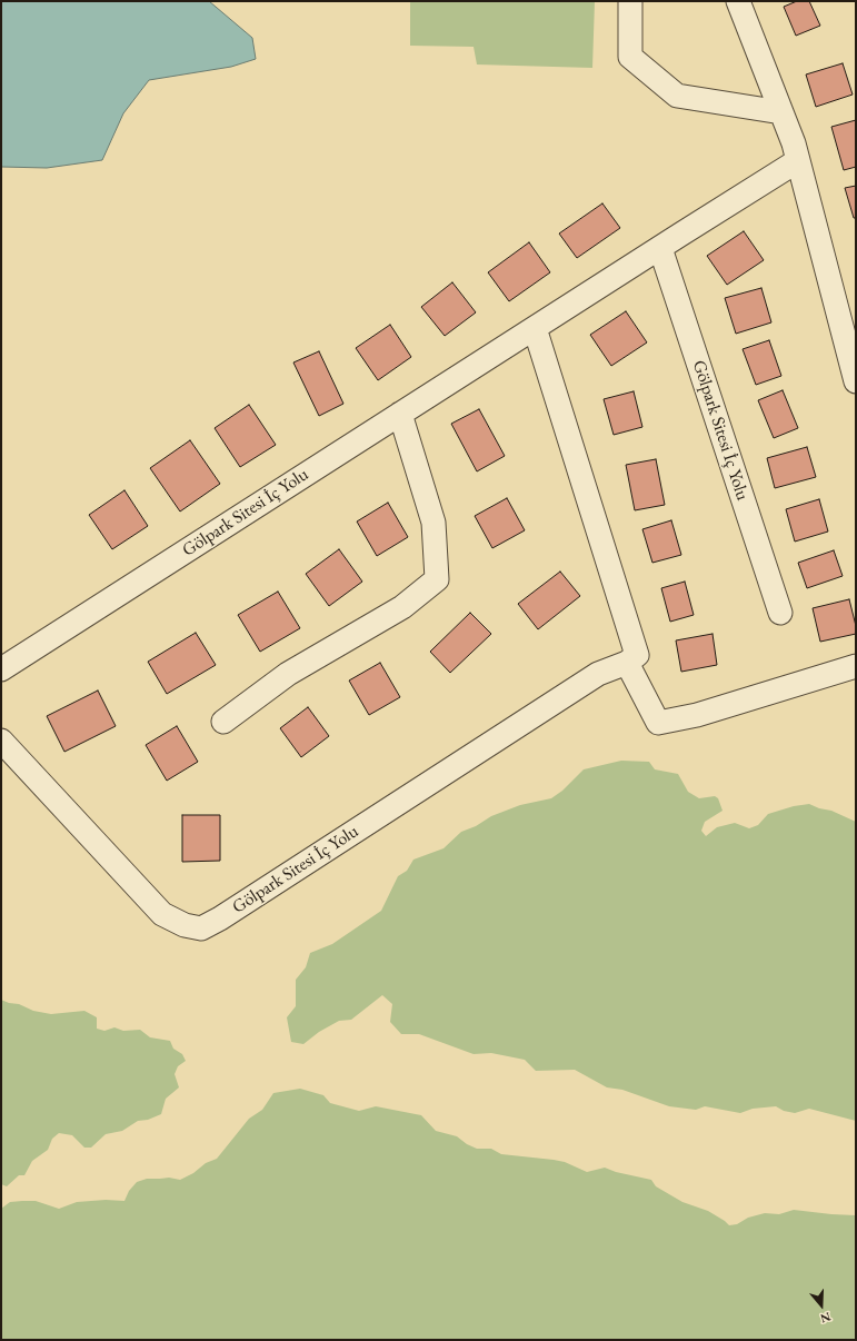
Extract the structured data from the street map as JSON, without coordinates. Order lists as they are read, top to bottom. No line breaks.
{"streets":{"street":["Gölpark Sitesi İç Yolu"]},"north":"bottom"}
